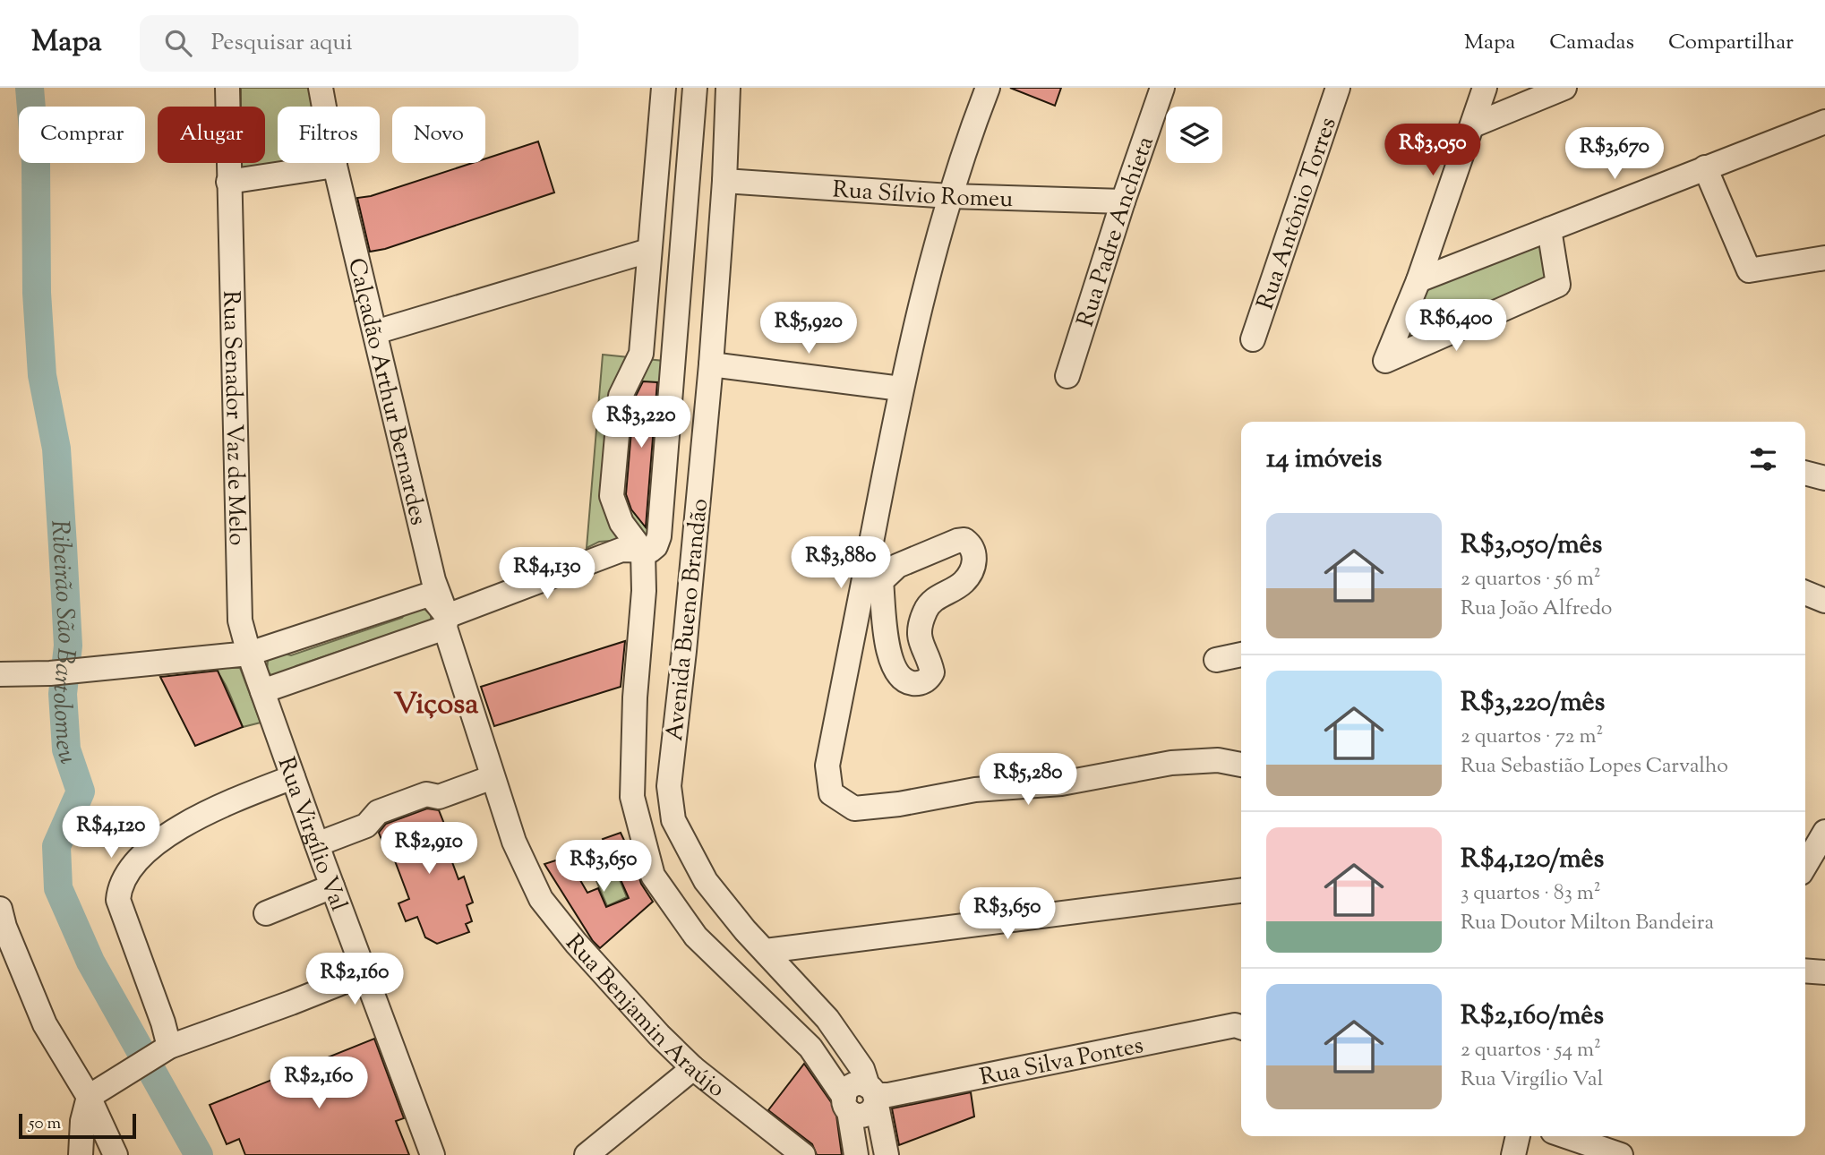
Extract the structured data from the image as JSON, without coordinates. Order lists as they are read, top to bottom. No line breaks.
{"streets":{"street":["Rua Sílvio Romeu","Rua Antônio Torres","Rua Padre Anchieta","Calçadão Arthur Bernardes","Rua Senador Vaz de Melo","Avenida Bueno Brandão","Rua Virgílio Val","Rua Benjamin Araújo","Rua Silva Pontes"]},"crossings":[["Rua Sílvio Romeu","Rua Padre Anchieta"],["Rua Sílvio Romeu","Avenida Bueno Brandão"],["Calçadão Arthur Bernardes","Rua Benjamin Araújo"],["Rua Senador Vaz de Melo","Rua Virgílio Val"],["Avenida Bueno Brandão","Rua Silva Pontes"]],"districts":["Viçosa"],"water":["Ribeirão São Bartolomeu"],"scale_bar":"50 m","page":{"header":"Mapa","search":"Pesquisar aqui","nav":["Mapa","Camadas","Compartilhar"],"chip":["Comprar","Alugar","Filtros","Novo"],"price":["R$3,050","R$3,670","R$6,400","R$5,920","R$3,220","R$3,880","R$4,130","R$5,280","R$4,120","R$2,910","R$3,650","R$3,650","R$2,160","R$2,160"],"heading":"14 imóveis","list":[{"name":"R$3,050/mês","note":"2 quartos · 56 m² · Rua João Alfredo"},{"name":"R$3,220/mês","note":"2 quartos · 72 m² · Rua Sebastião Lopes Carvalho"},{"name":"R$4,120/mês","note":"3 quartos · 83 m² · Rua Doutor Milton Bandeira"},{"name":"R$2,160/mês","note":"2 quartos · 54 m² · Rua Virgílio Val"}],"scale":"50 m"}}
